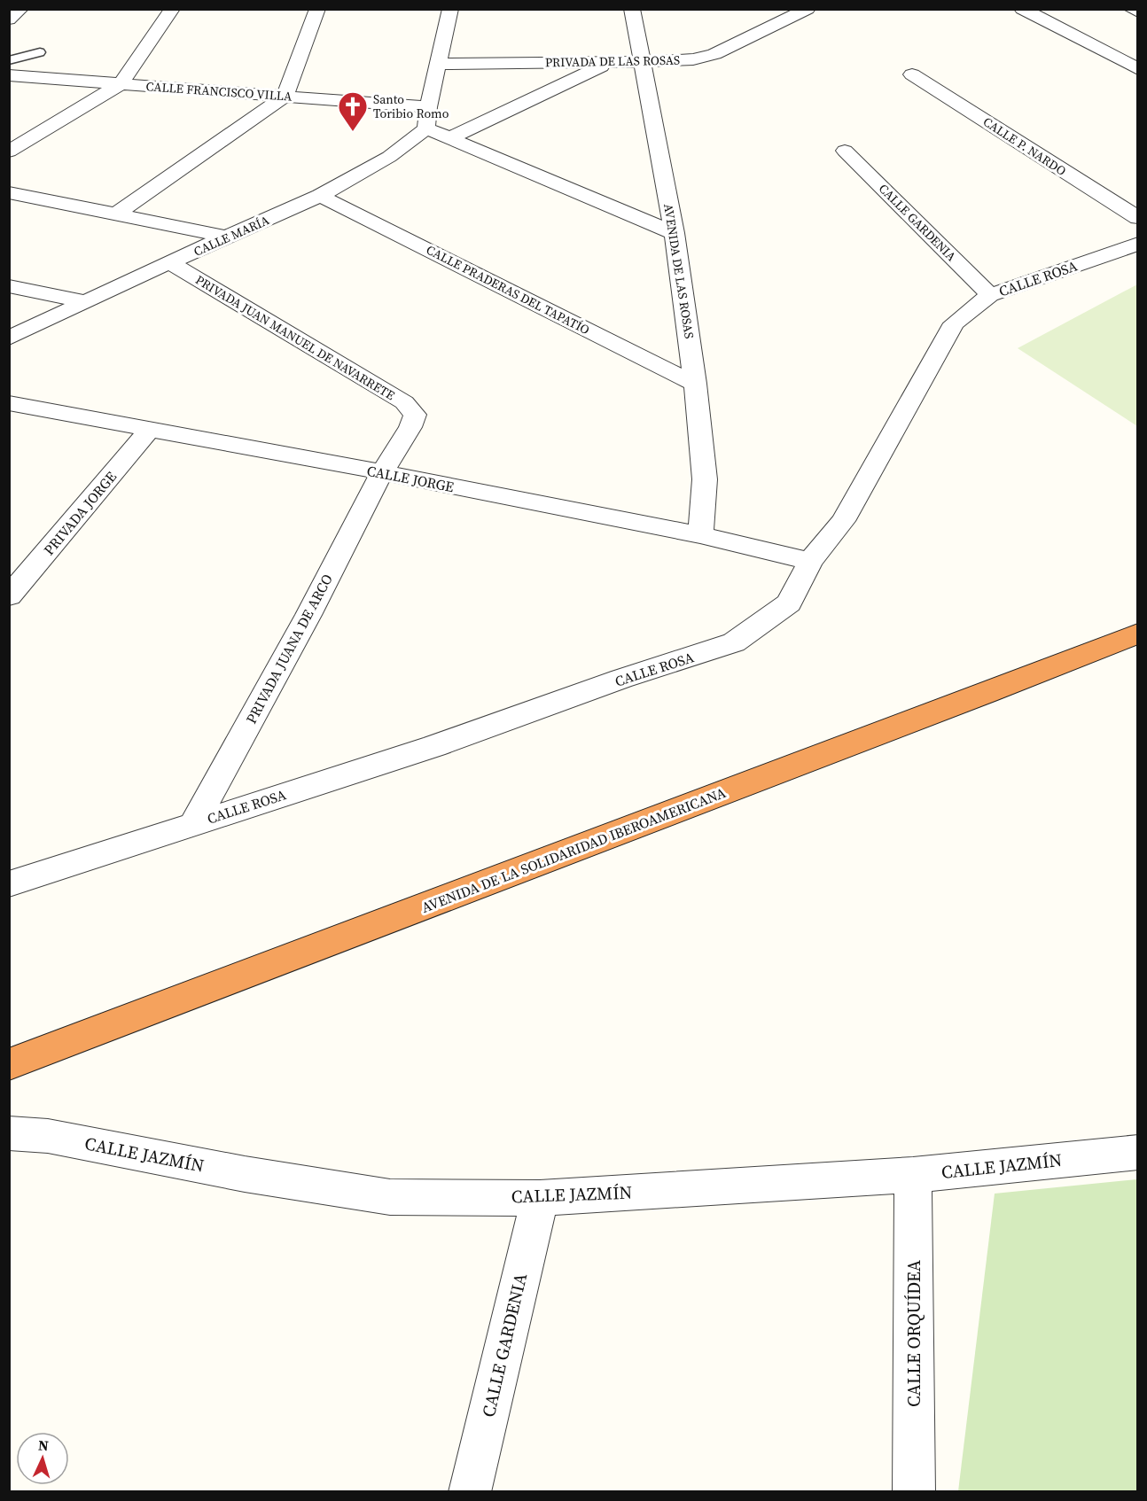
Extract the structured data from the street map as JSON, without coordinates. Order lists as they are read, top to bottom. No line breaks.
{"streets":{"highway":["AVENIDA DE LA SOLIDARIDAD IBEROAMERICANA"],"street":["PRIVADA DE LAS ROSAS","CALLE FRANCISCO VILLA","CALLE P. NARDO","CALLE GARDENIA","CALLE MARÍA","AVENIDA DE LAS ROSAS","CALLE ROSA","CALLE PRADERAS DEL TAPATÍO","PRIVADA JUAN MANUEL DE NAVARRETE","CALLE JORGE","PRIVADA JORGE","PRIVADA JUANA DE ARCO","CALLE JAZMÍN","CALLE ORQUÍDEA"]},"crossings":[["PRIVADA DE LAS ROSAS","AVENIDA DE LAS ROSAS"],["CALLE GARDENIA","CALLE ROSA"],["CALLE GARDENIA","CALLE JAZMÍN"],["CALLE MARÍA","CALLE PRADERAS DEL TAPATÍO"],["CALLE MARÍA","PRIVADA JUAN MANUEL DE NAVARRETE"],["AVENIDA DE LAS ROSAS","CALLE PRADERAS DEL TAPATÍO"],["AVENIDA DE LAS ROSAS","CALLE JORGE"],["CALLE ROSA","CALLE JORGE"],["CALLE ROSA","PRIVADA JUANA DE ARCO"],["PRIVADA JUAN MANUEL DE NAVARRETE","CALLE JORGE"],["PRIVADA JUAN MANUEL DE NAVARRETE","PRIVADA JUANA DE ARCO"],["CALLE JORGE","PRIVADA JORGE"],["CALLE JORGE","PRIVADA JUANA DE ARCO"],["CALLE JAZMÍN","CALLE ORQUÍDEA"]],"places":{"church":["Santo Toribio Romo"]},"north":"top"}
